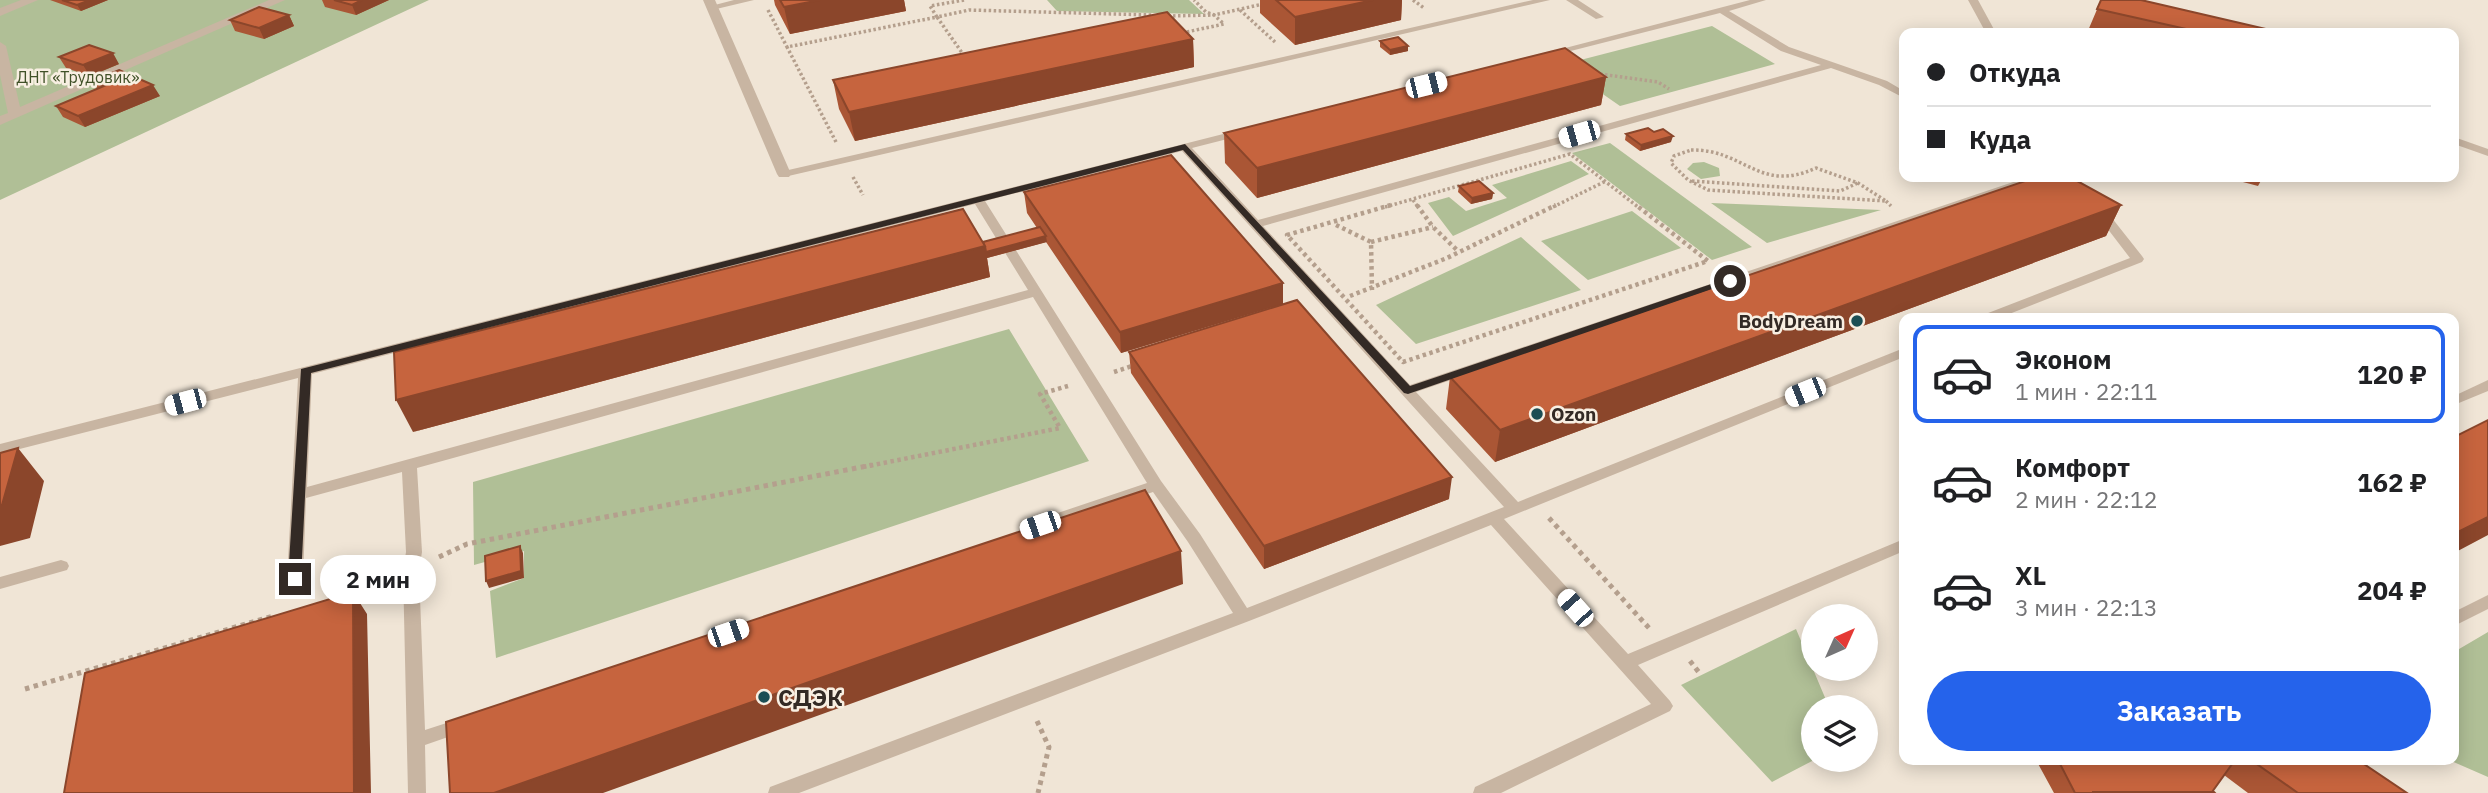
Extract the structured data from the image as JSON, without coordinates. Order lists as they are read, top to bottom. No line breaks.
{"parks":["ДНТ «Трудовик»"],"places":["BodyDream","Ozon","СДЭК"],"north":"top right","page":{"banner":["Откуда","Куда"],"list":[{"name":"Эконом","note":"1 мин · 22:11","value":"120 ₽"},{"name":"Комфорт","note":"2 мин · 22:12","value":"162 ₽"},{"name":"XL","note":"3 мин · 22:13","value":"204 ₽"}],"bubble":"2 мин","buttons":"Заказать"}}
